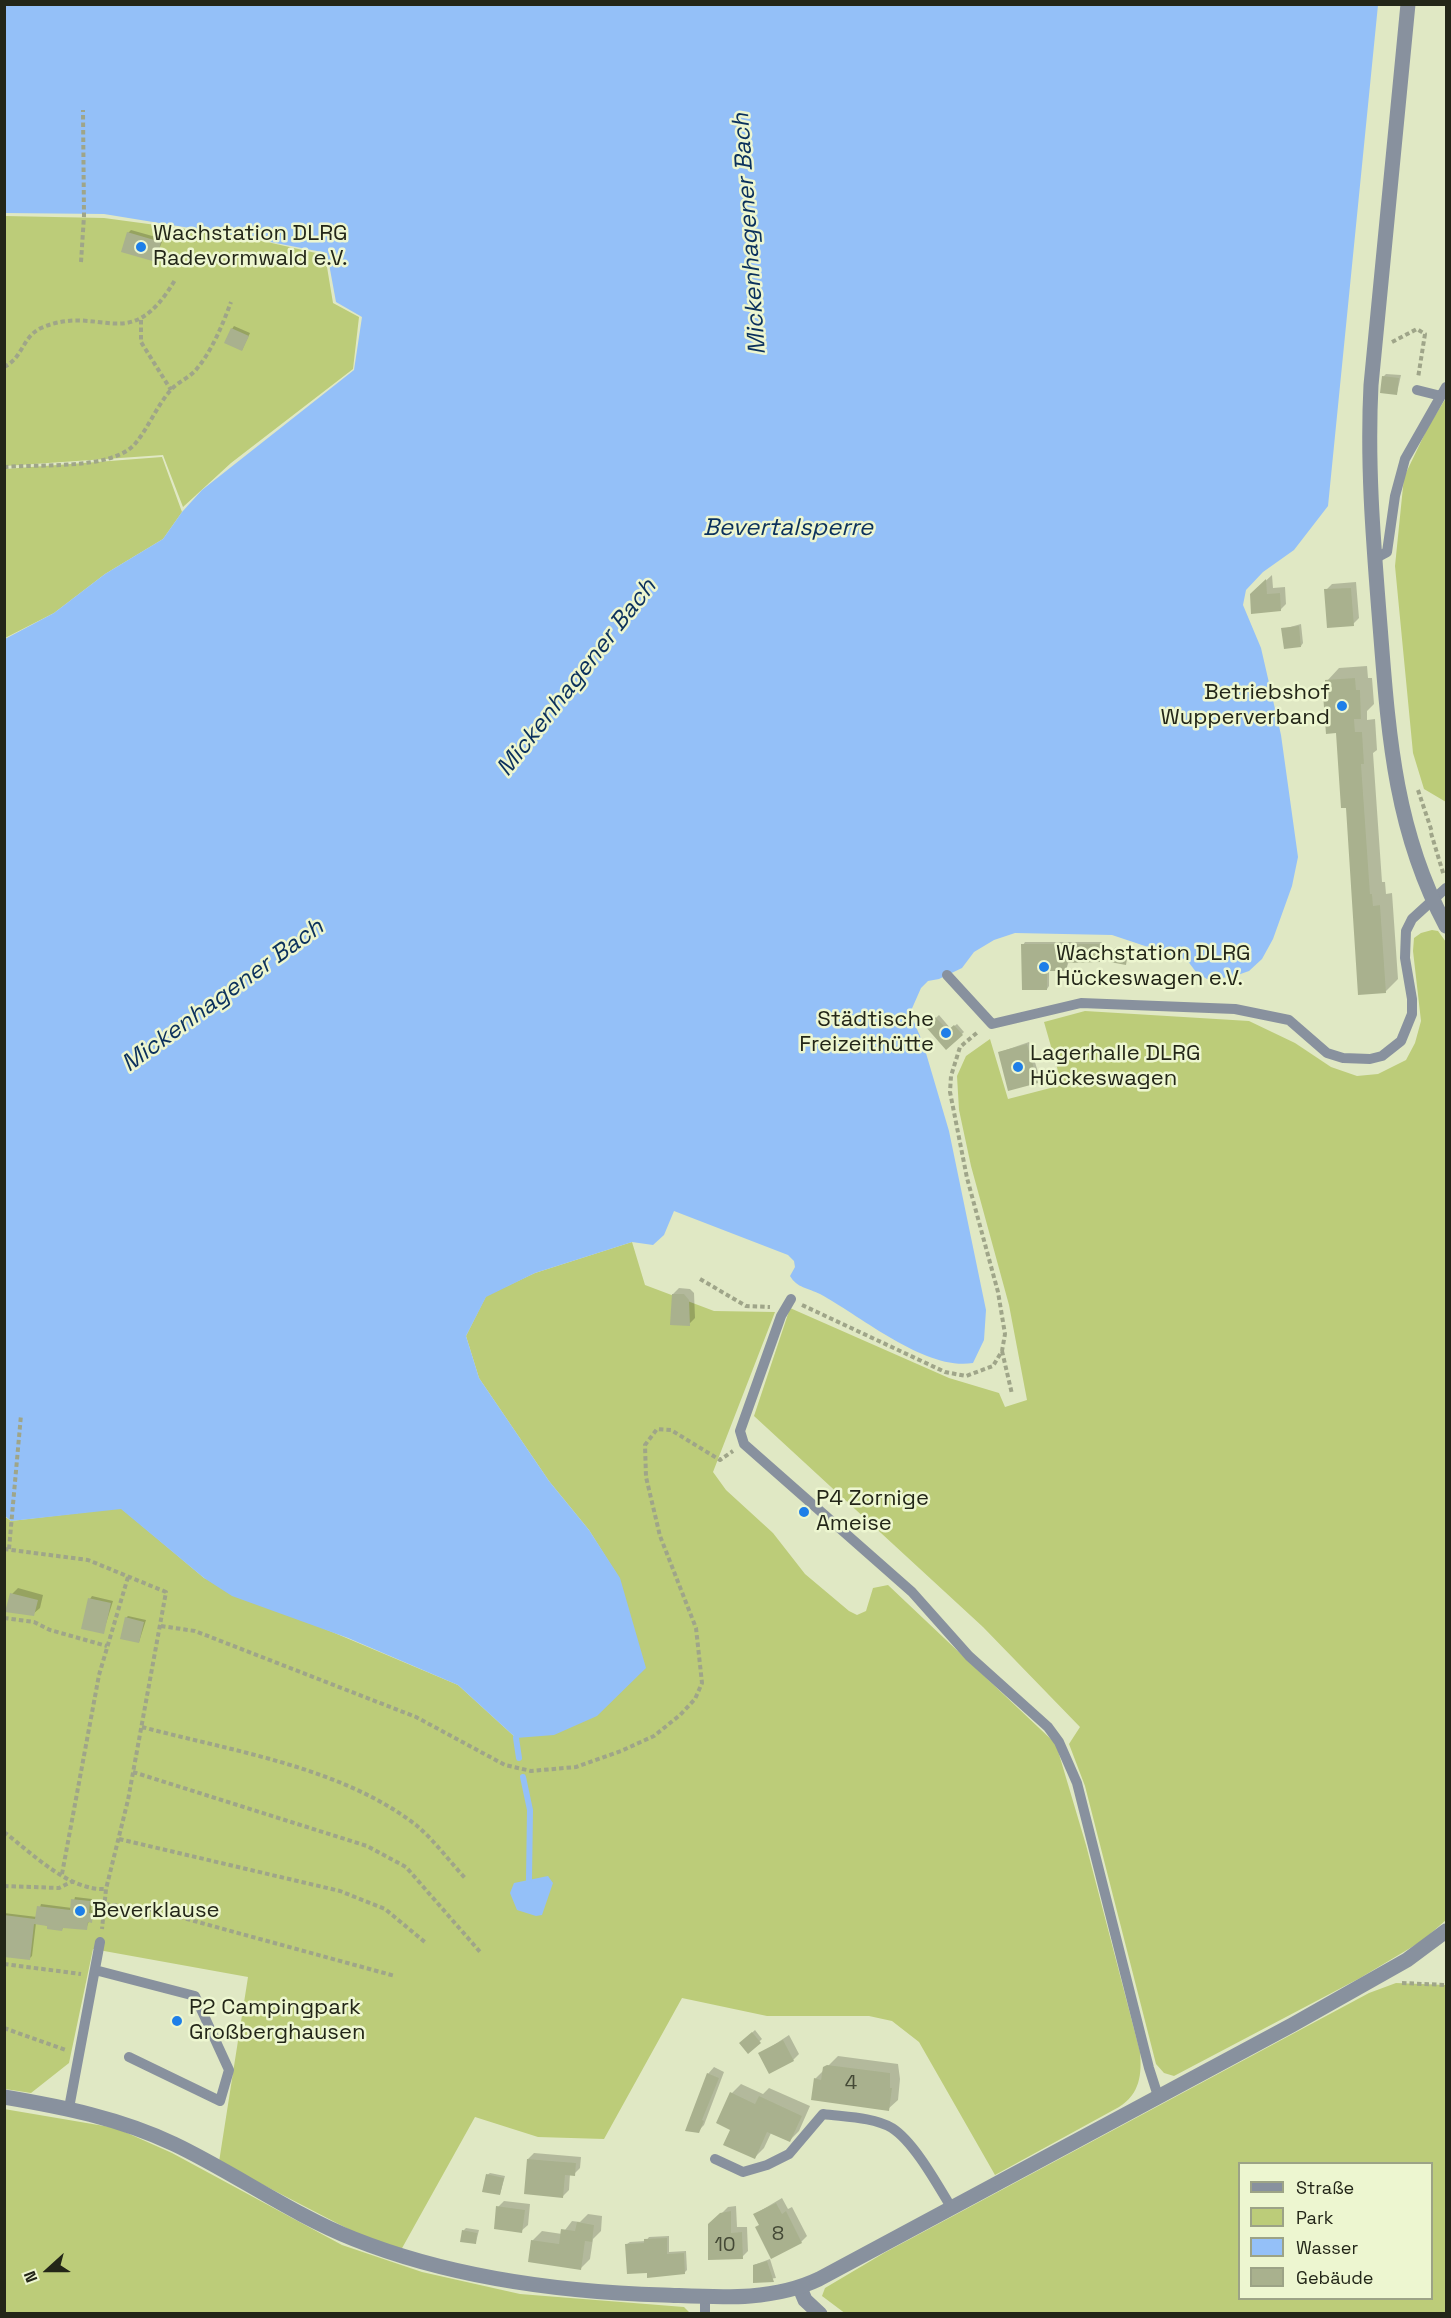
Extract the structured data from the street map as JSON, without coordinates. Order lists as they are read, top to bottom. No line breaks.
{"water":["Mickenhagener Bach","Bevertalsperre"],"places":["Wachstation DLRG Radevormwald e.V.","Betriebshof Wupperverband","Wachstation DLRG Hückeswagen e.V.","Städtische Freizeithütte","Lagerhalle DLRG Hückeswagen","P4 Zornige Ameise","Beverklause","P2 Campingpark Großberghausen"],"house_numbers":["4","8","10"],"legend":["Straße","Park","Wasser","Gebäude"],"north":"left"}
